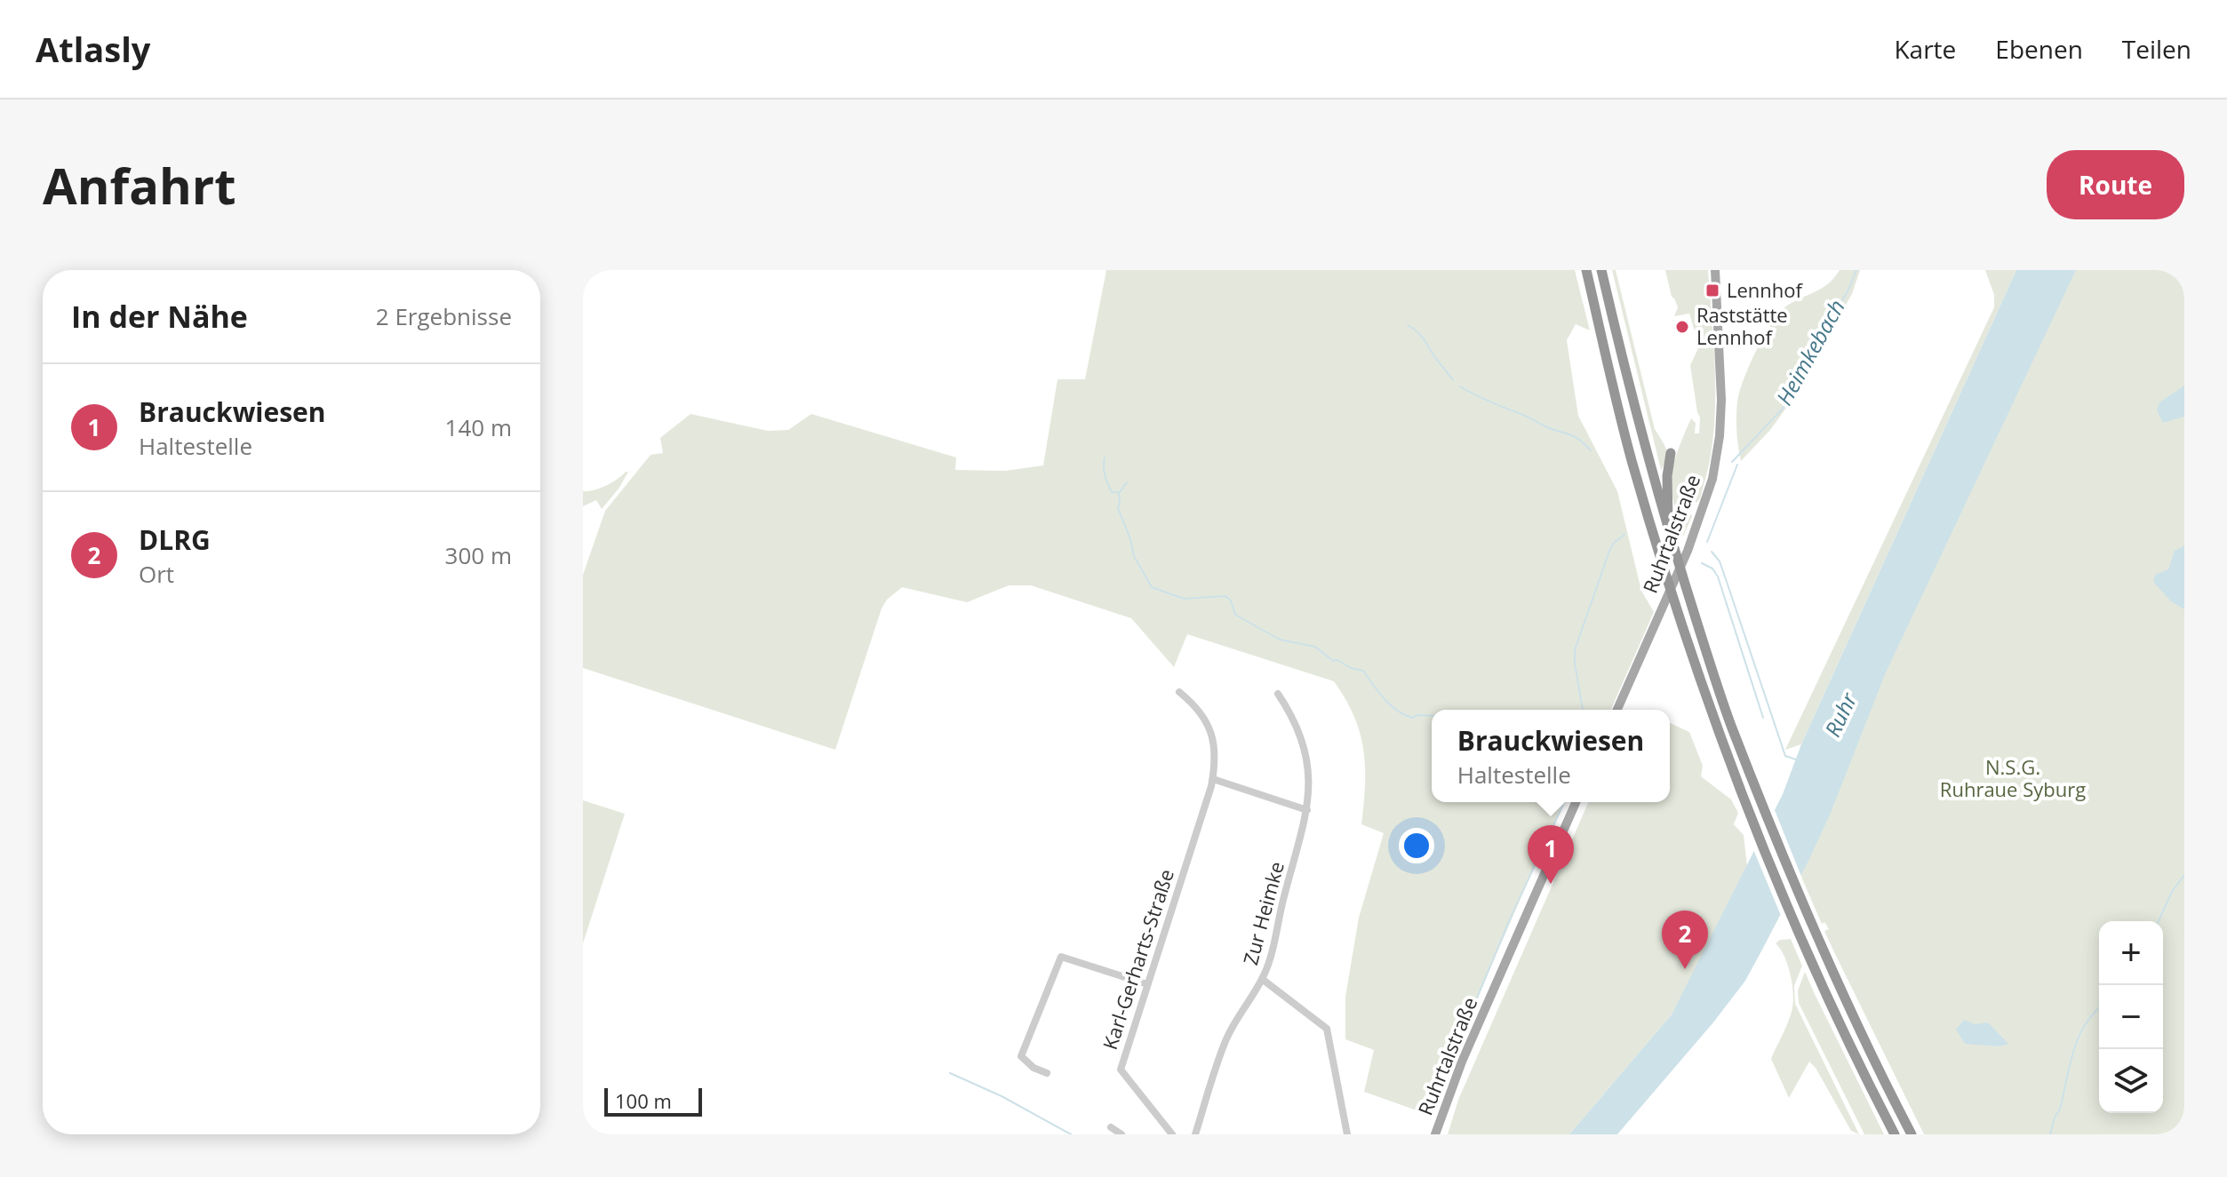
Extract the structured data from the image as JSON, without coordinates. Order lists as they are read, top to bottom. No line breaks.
{"streets":{"main road":["Ruhrtalstraße"],"street":["Zur Heimke","Karl-Gerharts-Straße"]},"water":["Heimkebach","Ruhr"],"parks":["N.S.G. Ruhraue Syburg"],"places":{"transit":["Lennhof"],"other":["Raststätte Lennhof"]},"scale_bar":"100 m","page":{"header":"Atlasly","nav":["Karte","Ebenen","Teilen"],"buttons":"Route","title":"Anfahrt","heading":["In der Nähe","2 Ergebnisse"],"list":[{"mark":"1","name":"Brauckwiesen","note":"Haltestelle","value":"140 m"},{"mark":"2","name":"DLRG","note":"Ort","value":"300 m"}],"popup":["Brauckwiesen","Haltestelle"],"pins":["1","2"],"map_buttons":["+","−"],"scale":"100 m"}}
